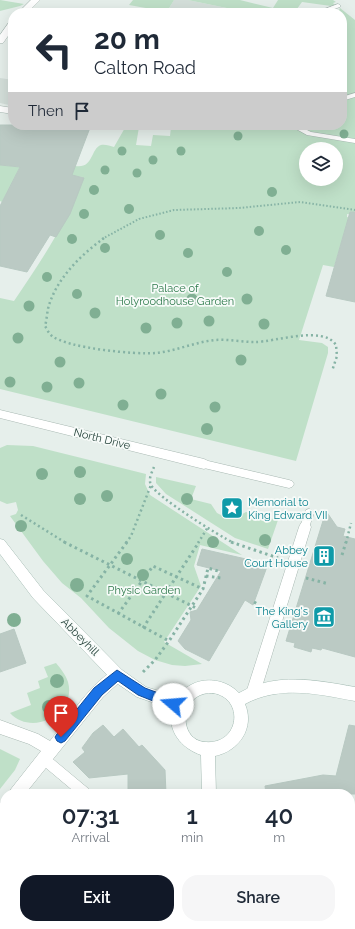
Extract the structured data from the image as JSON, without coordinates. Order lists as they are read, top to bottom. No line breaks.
{"streets":{"street":["North Drive","Abbeyhill"]},"parks":["Palace of Holyroodhouse Garden","Physic Garden"],"places":{"place":["Memorial to King Edward VII"],"building":["Abbey Court House"],"museum":["The King's Gallery"]},"page":{"turn":["20 m","Calton Road"],"then":"Then","eta":["07:31","Arrival","1","min","40","m"],"buttons":["Exit","Share"]}}
